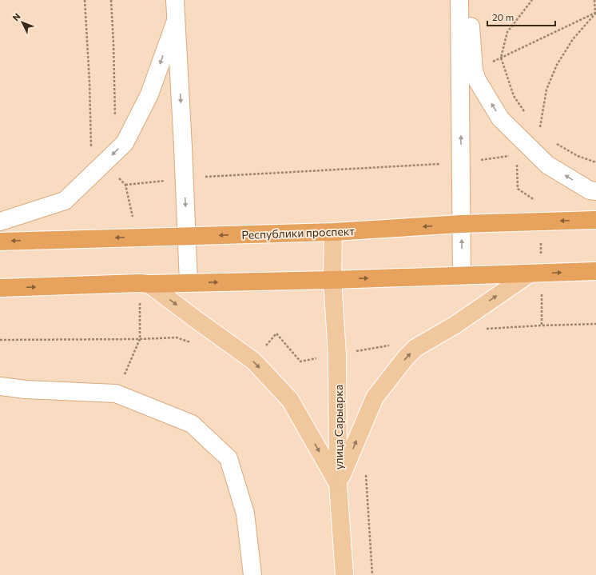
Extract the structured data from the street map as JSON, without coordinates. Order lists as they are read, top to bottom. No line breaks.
{"streets":{"highway":["Республики проспект"],"main road":["улица Сарыарка"]},"crossings":[["Республики проспект","улица Сарыарка"]],"scale_bar":"20 m","north":"top left"}
